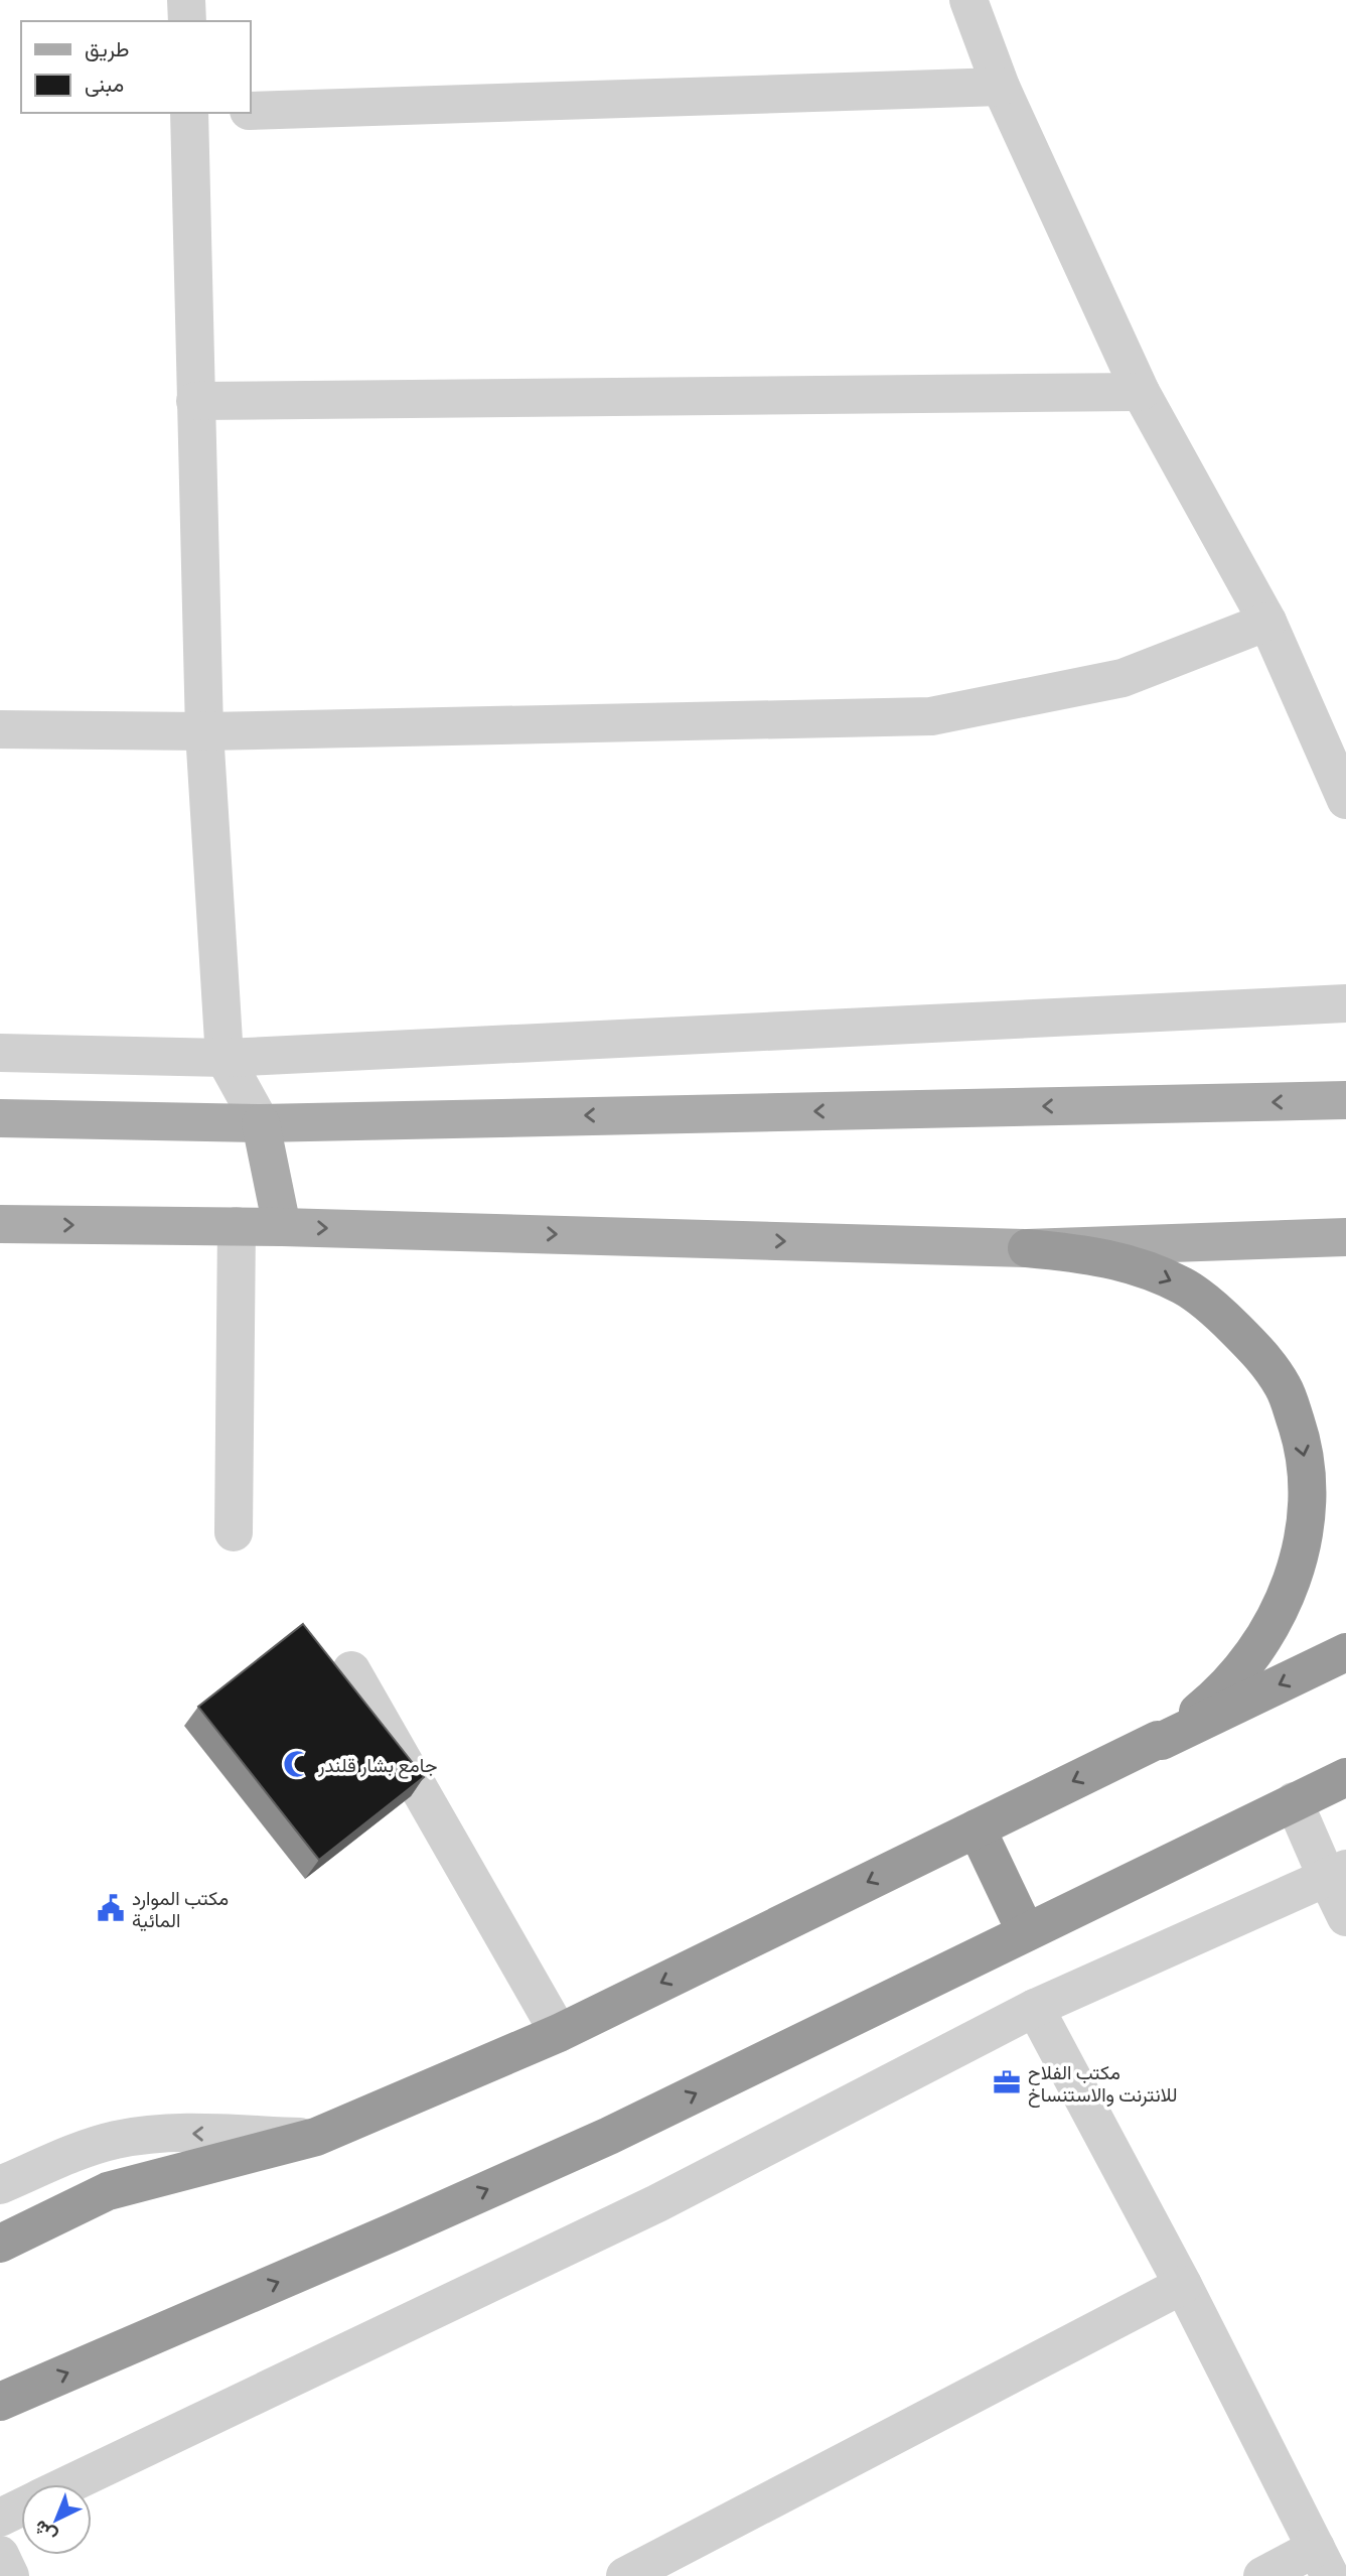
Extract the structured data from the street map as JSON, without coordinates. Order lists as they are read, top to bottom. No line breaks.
{"places":{"mosque":["جامع بشار قلندر"],"public building":["مكتب الموارد المائية"],"office":["مكتب الفلاح للانترنت والاستنساخ"]},"legend":["طريق","مبنى"],"north":"bottom left"}
